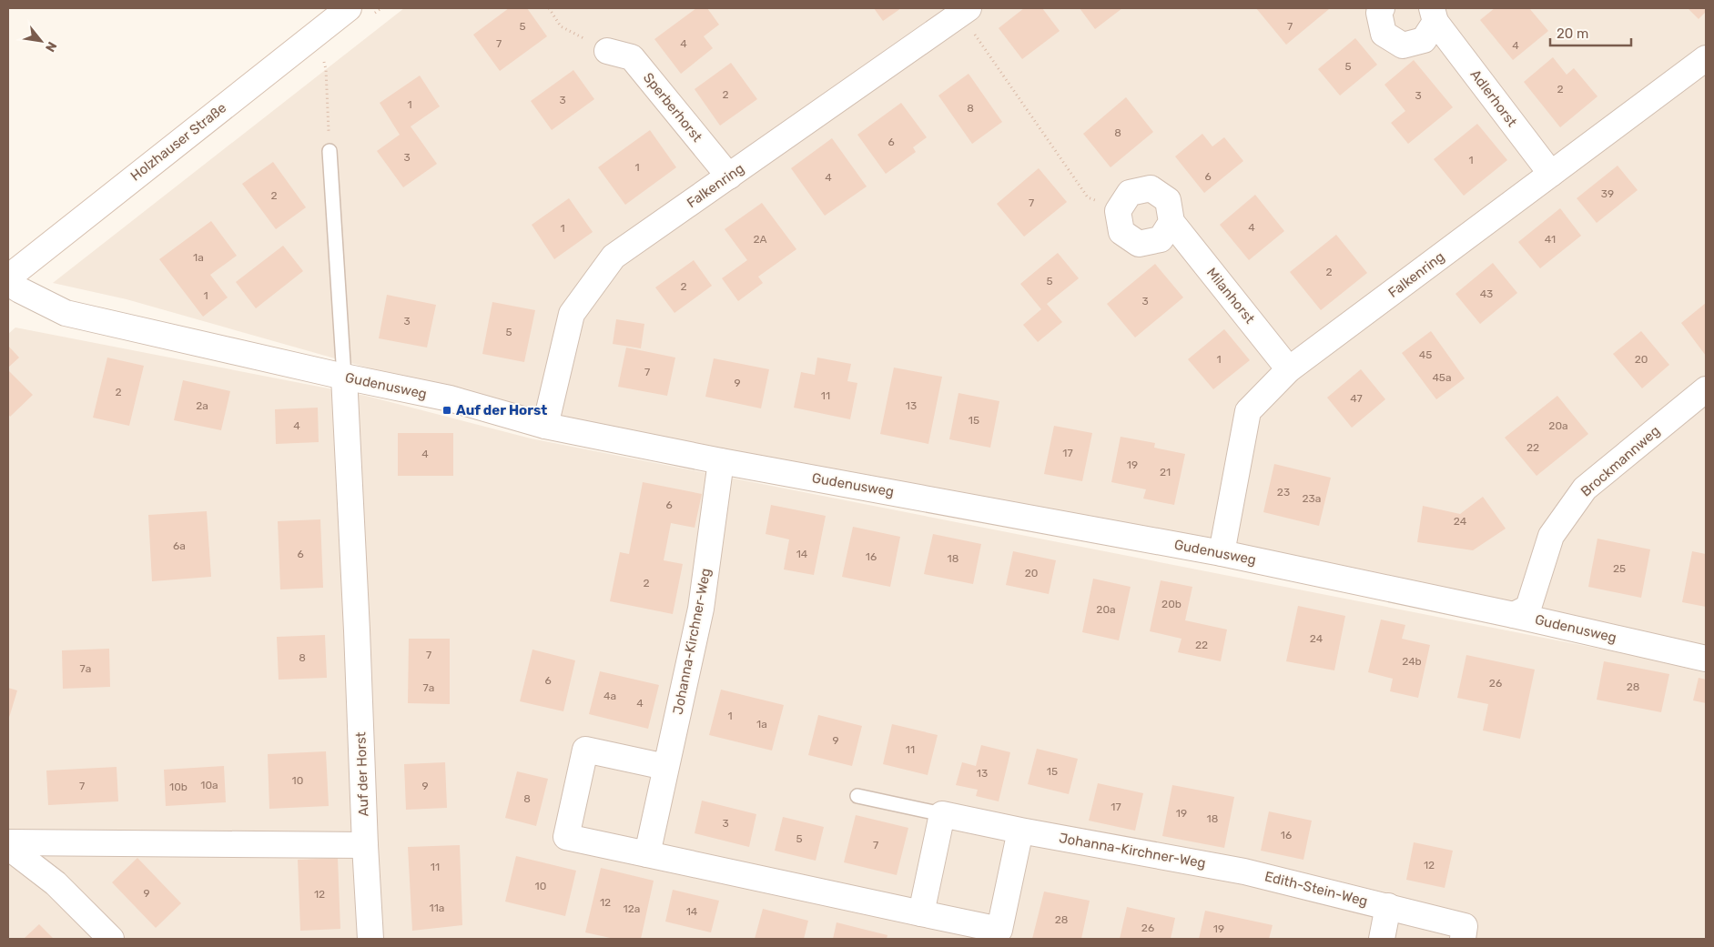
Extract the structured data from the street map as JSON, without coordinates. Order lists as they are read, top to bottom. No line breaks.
{"streets":{"street":["Adlerhorst","Sperberhorst","Holzhauser Straße","Falkenring","Milanhorst","Gudenusweg","Brockmannweg","Johanna-Kirchner-Weg","Auf der Horst","Edith-Stein-Weg"]},"crossings":[["Adlerhorst","Falkenring"],["Sperberhorst","Falkenring"],["Falkenring","Milanhorst"],["Falkenring","Gudenusweg"],["Gudenusweg","Brockmannweg"],["Gudenusweg","Johanna-Kirchner-Weg"],["Gudenusweg","Auf der Horst"],["Johanna-Kirchner-Weg","Edith-Stein-Weg"]],"places":{"transit":["Auf der Horst"]},"house_numbers":["5","7","7","4","4","5","2","2","3","3","1","8","8","6","3","1","1","6","4","39","2","7","4","1","2A","41","1a","2","5","2","43","1","3","3","5","45","1","20","7","45a","9","2","11","47","2a","13","15","4","20a","22","17","4","19","21","23","23a","6","24","6a","6","14","16","18","25","20","2","20b","20a","24","22","7","8","24b","7a","6","26","28","7a","4a","4","1","1a","9","11","15","13","10","10a","7","9","10b","8","17","19","18","3","16","5","7","12","11","10","9","12","12","11a","12a","14","28","26","19"],"scale_bar":"20 m","north":"bottom right"}
